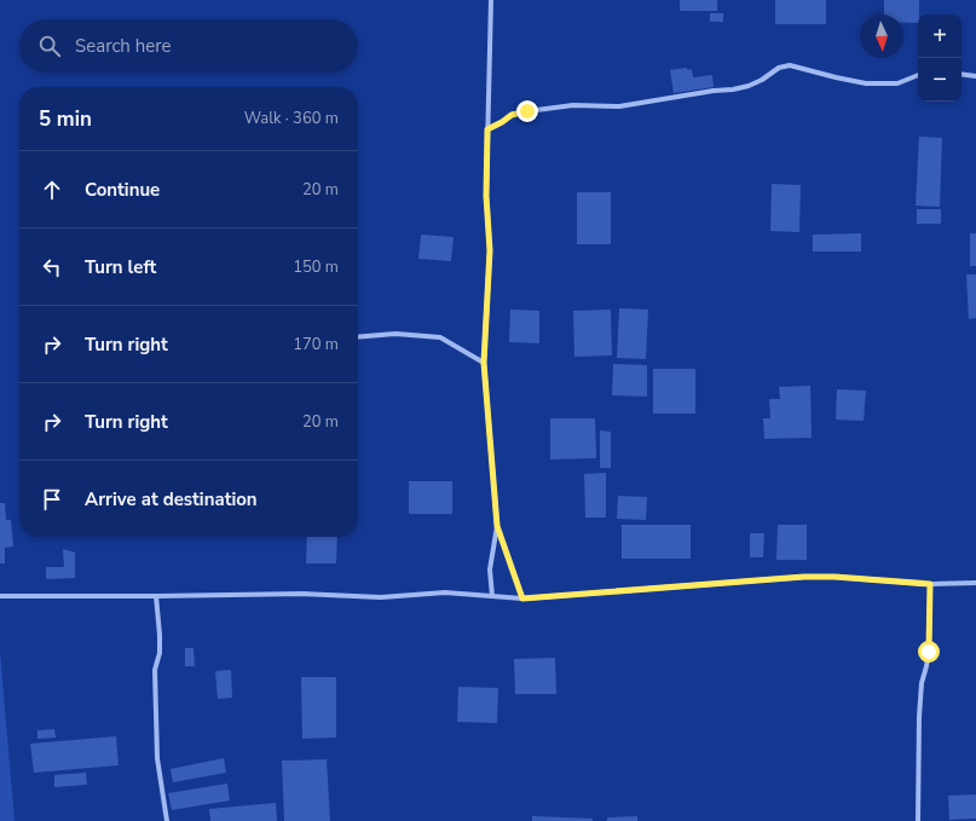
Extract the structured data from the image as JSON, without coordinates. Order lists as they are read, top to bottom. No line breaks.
{"north":"bottom","page":{"map_buttons":["+","−"],"search":"Search here","heading":["5 min","Walk · 360 m"],"list":[["Continue","20 m"],["Turn left","150 m"],["Turn right","170 m"],["Turn right","20 m"],"Arrive at destination"]}}
